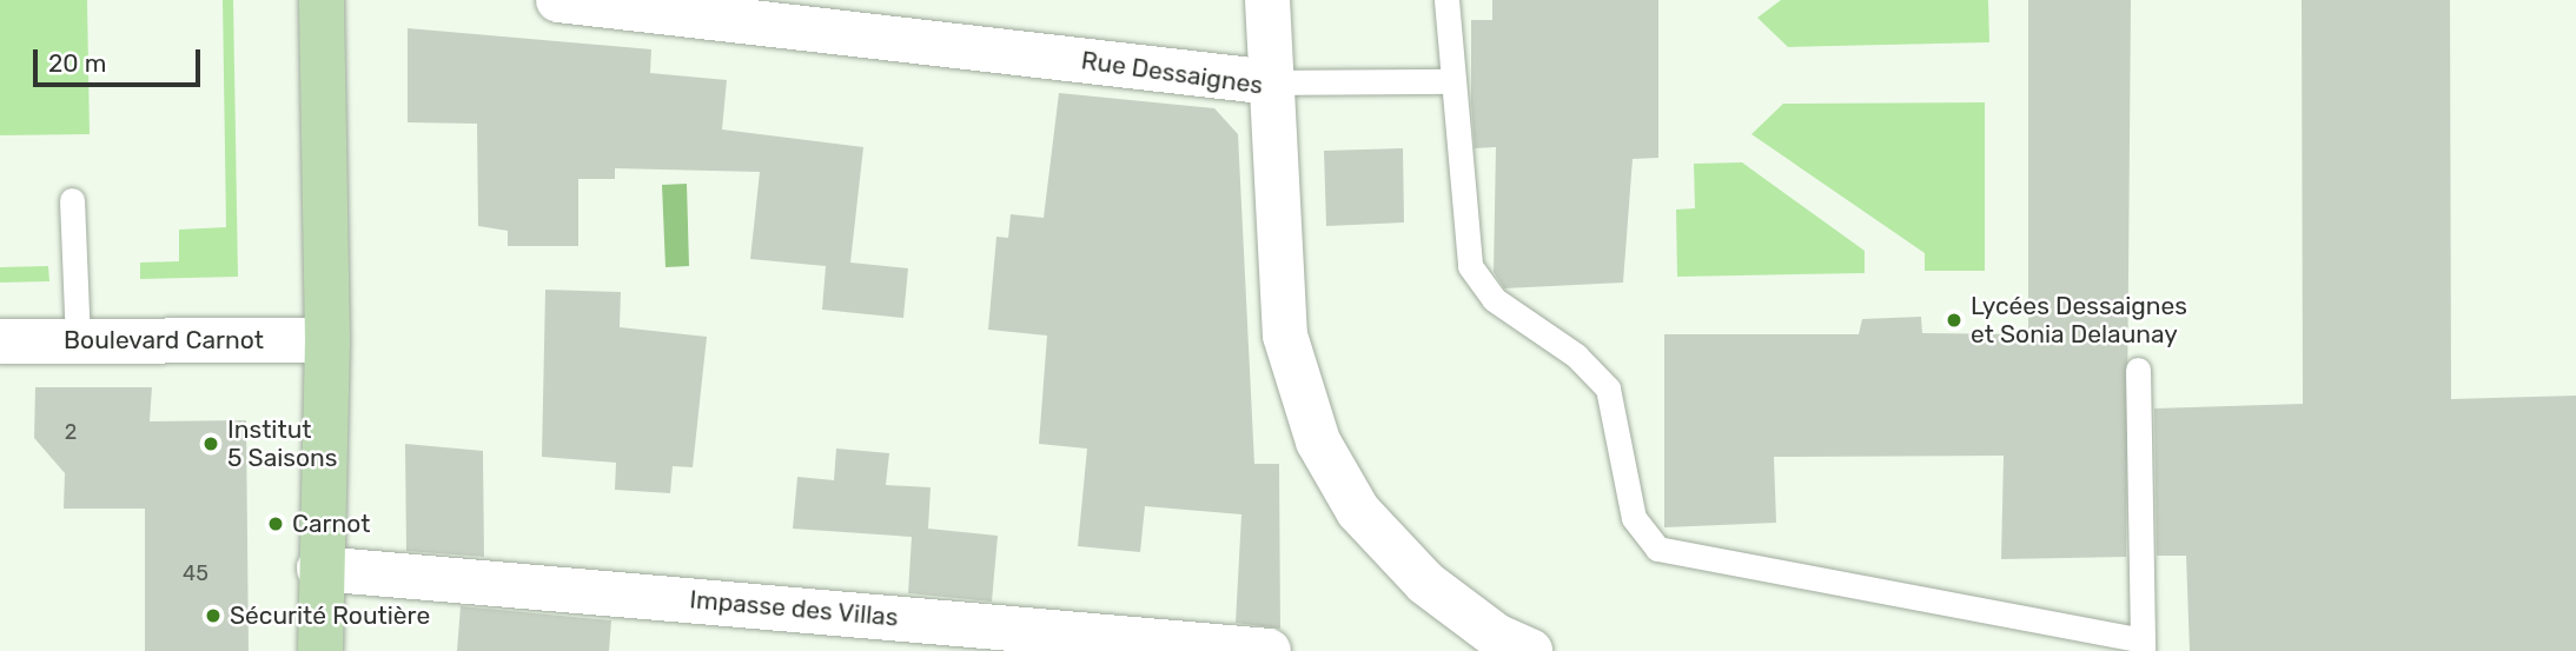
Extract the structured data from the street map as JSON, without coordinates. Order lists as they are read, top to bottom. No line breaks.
{"streets":{"street":["Rue Dessaignes","Boulevard Carnot","Impasse des Villas"]},"places":["Lycées Dessaignes et Sonia Delaunay","Institut 5 Saisons","Carnot","Sécurité Routière"],"house_numbers":["2","45"],"scale_bar":"20 m"}
